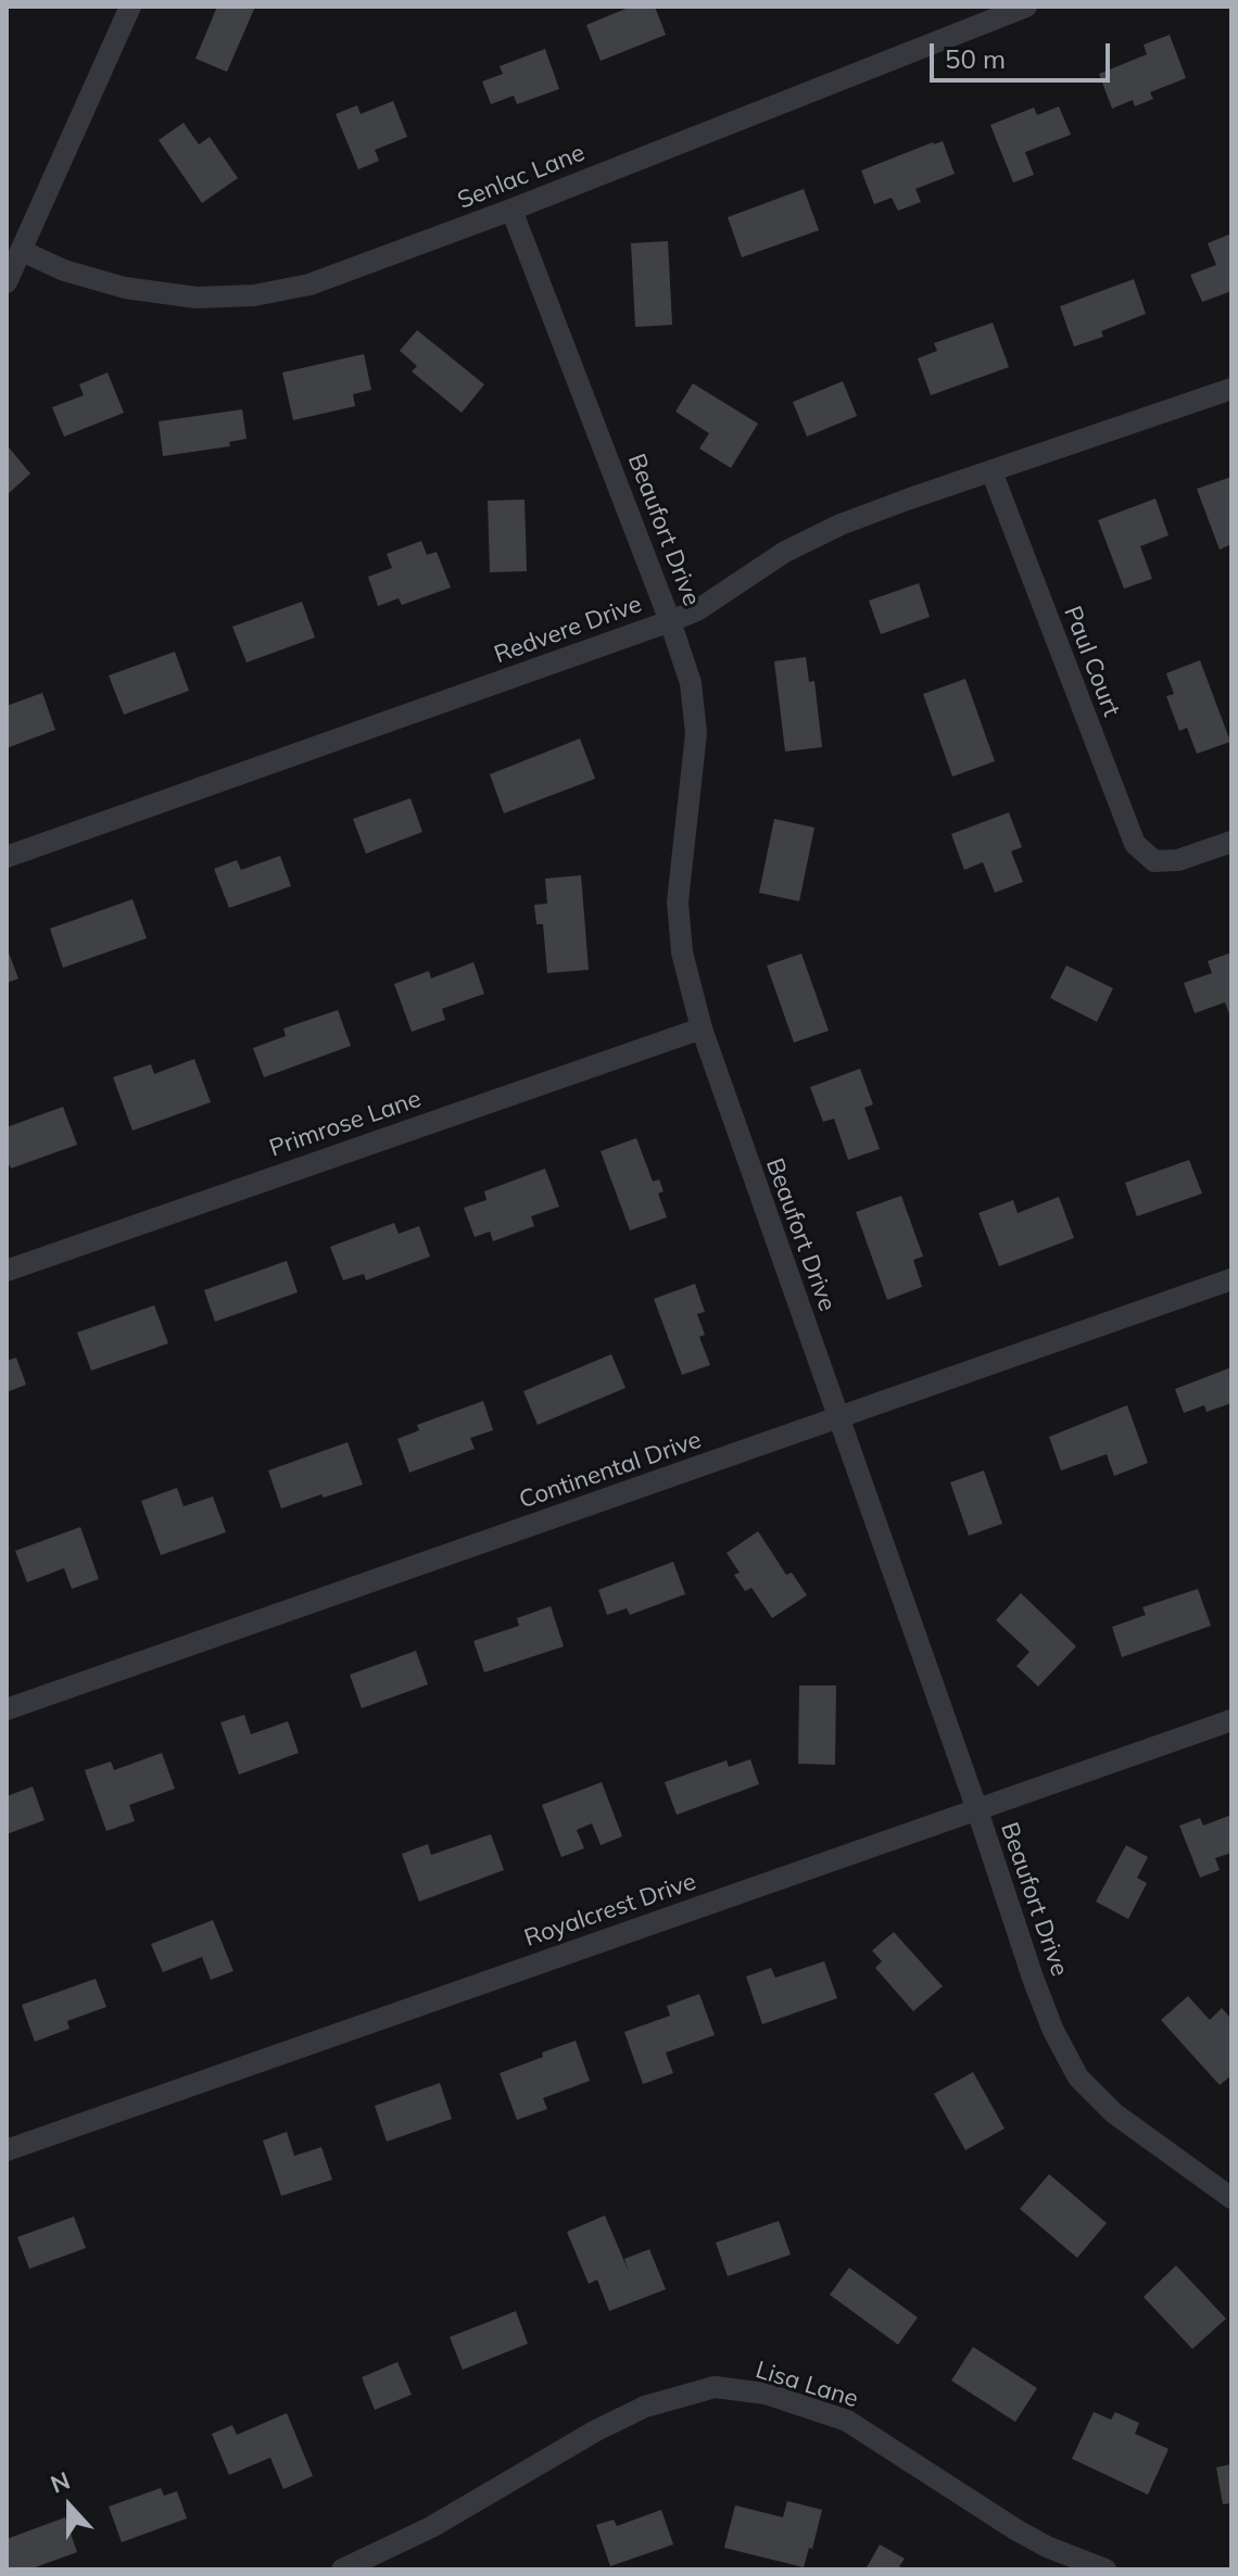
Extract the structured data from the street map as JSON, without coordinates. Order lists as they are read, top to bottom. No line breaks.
{"streets":{"street":["Senlac Lane","Beaufort Drive","Redvere Drive","Paul Court","Primrose Lane","Continental Drive","Royalcrest Drive","Lisa Lane"]},"crossings":[["Senlac Lane","Beaufort Drive"],["Beaufort Drive","Redvere Drive"],["Beaufort Drive","Primrose Lane"],["Beaufort Drive","Continental Drive"],["Beaufort Drive","Royalcrest Drive"],["Redvere Drive","Paul Court"]],"scale_bar":"50 m","north":"top"}
